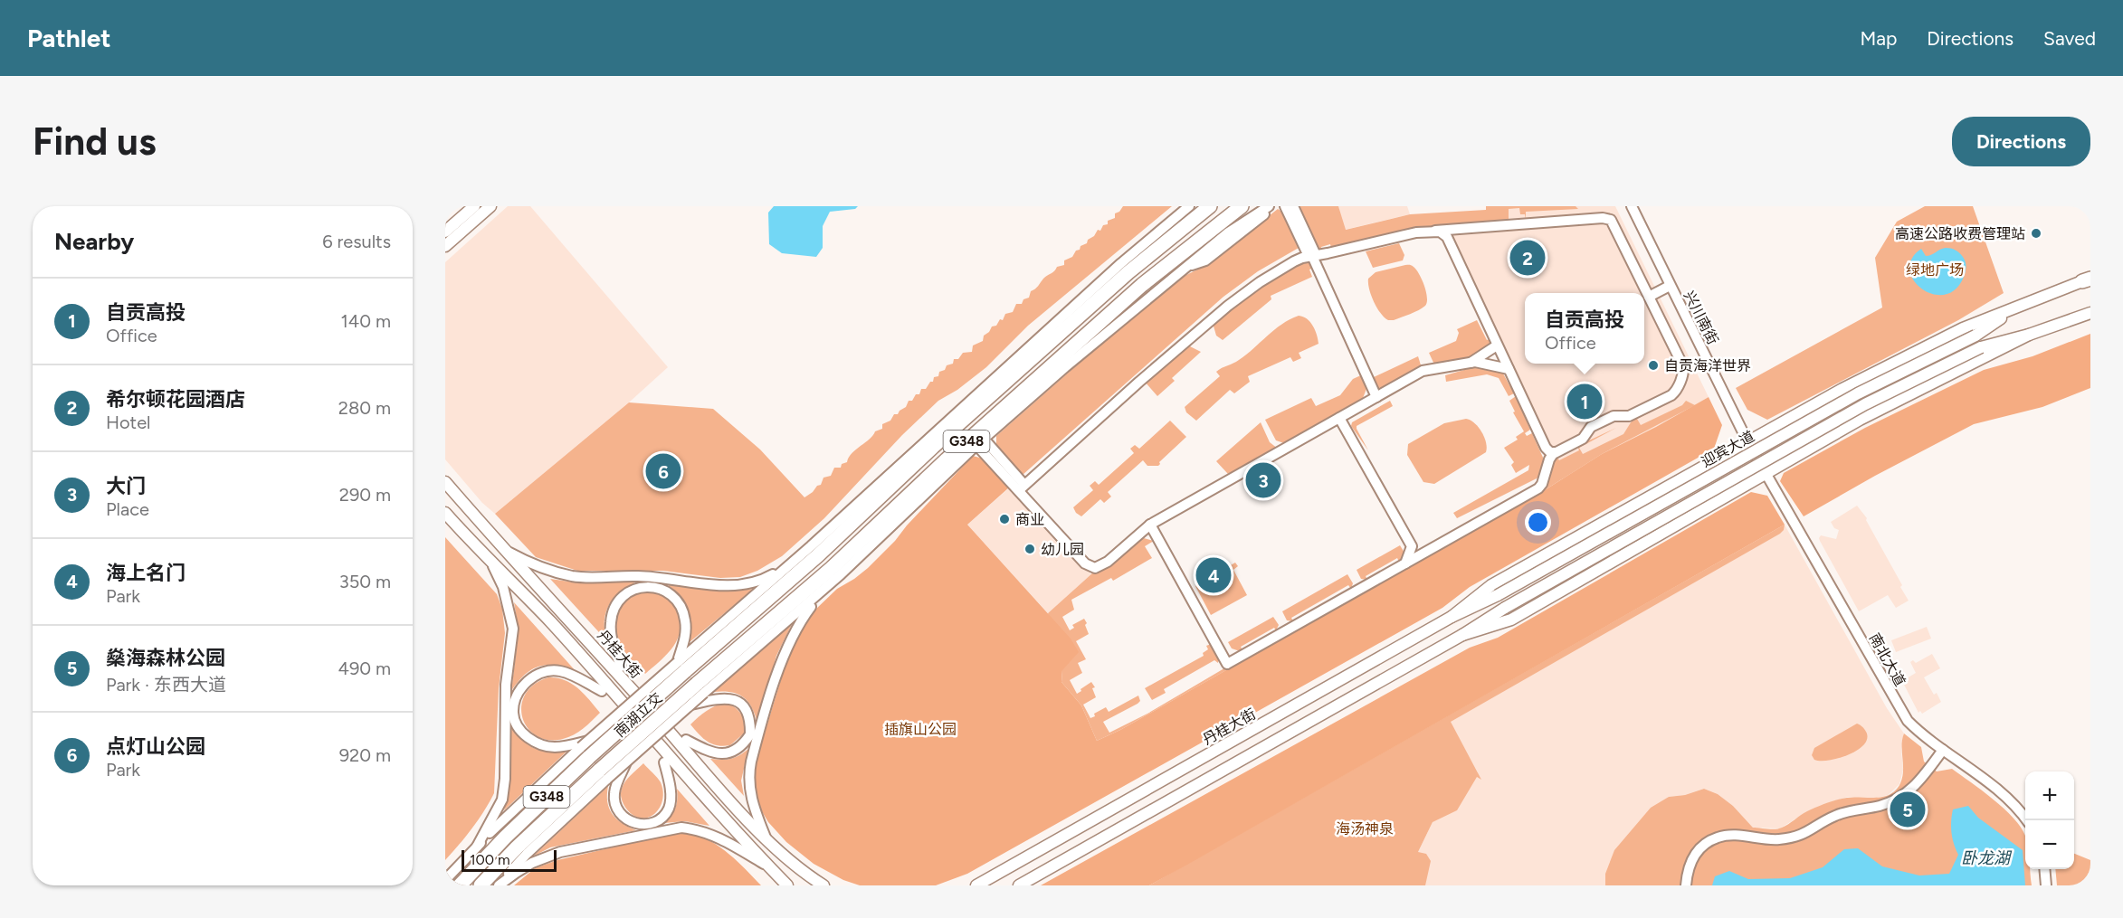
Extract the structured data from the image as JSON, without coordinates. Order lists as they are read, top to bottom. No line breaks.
{"streets":{"highway":["G348","南湖立交"],"main road":["迎宾大道","丹桂大街"],"street":["兴川南街","南北大道"]},"crossings":[["兴川南街","南北大道"],["G348","南湖立交"],["迎宾大道","丹桂大街"]],"water":["卧龙湖"],"parks":["绿地广场","插旗山公园","海汤神泉"],"places":["高速公路收费管理站","自贡海洋世界","商业","幼儿园"],"scale_bar":"100 m","page":{"header":"Pathlet","nav":["Map","Directions","Saved"],"buttons":"Directions","title":"Find us","heading":["Nearby","6 results"],"pins":["2","1","6","3","4","5"],"list":[{"mark":"1","name":"自贡高投","note":"Office","value":"140 m"},{"mark":"2","name":"希尔顿花园酒店","note":"Hotel","value":"280 m"},{"mark":"3","name":"大门","note":"Place","value":"290 m"},{"mark":"4","name":"海上名门","note":"Park","value":"350 m"},{"mark":"5","name":"燊海森林公园","note":"Park · 东西大道","value":"490 m"},{"mark":"6","name":"点灯山公园","note":"Park","value":"920 m"}],"popup":["自贡高投","Office"],"map_buttons":["+","−"],"scale":"100 m"}}
